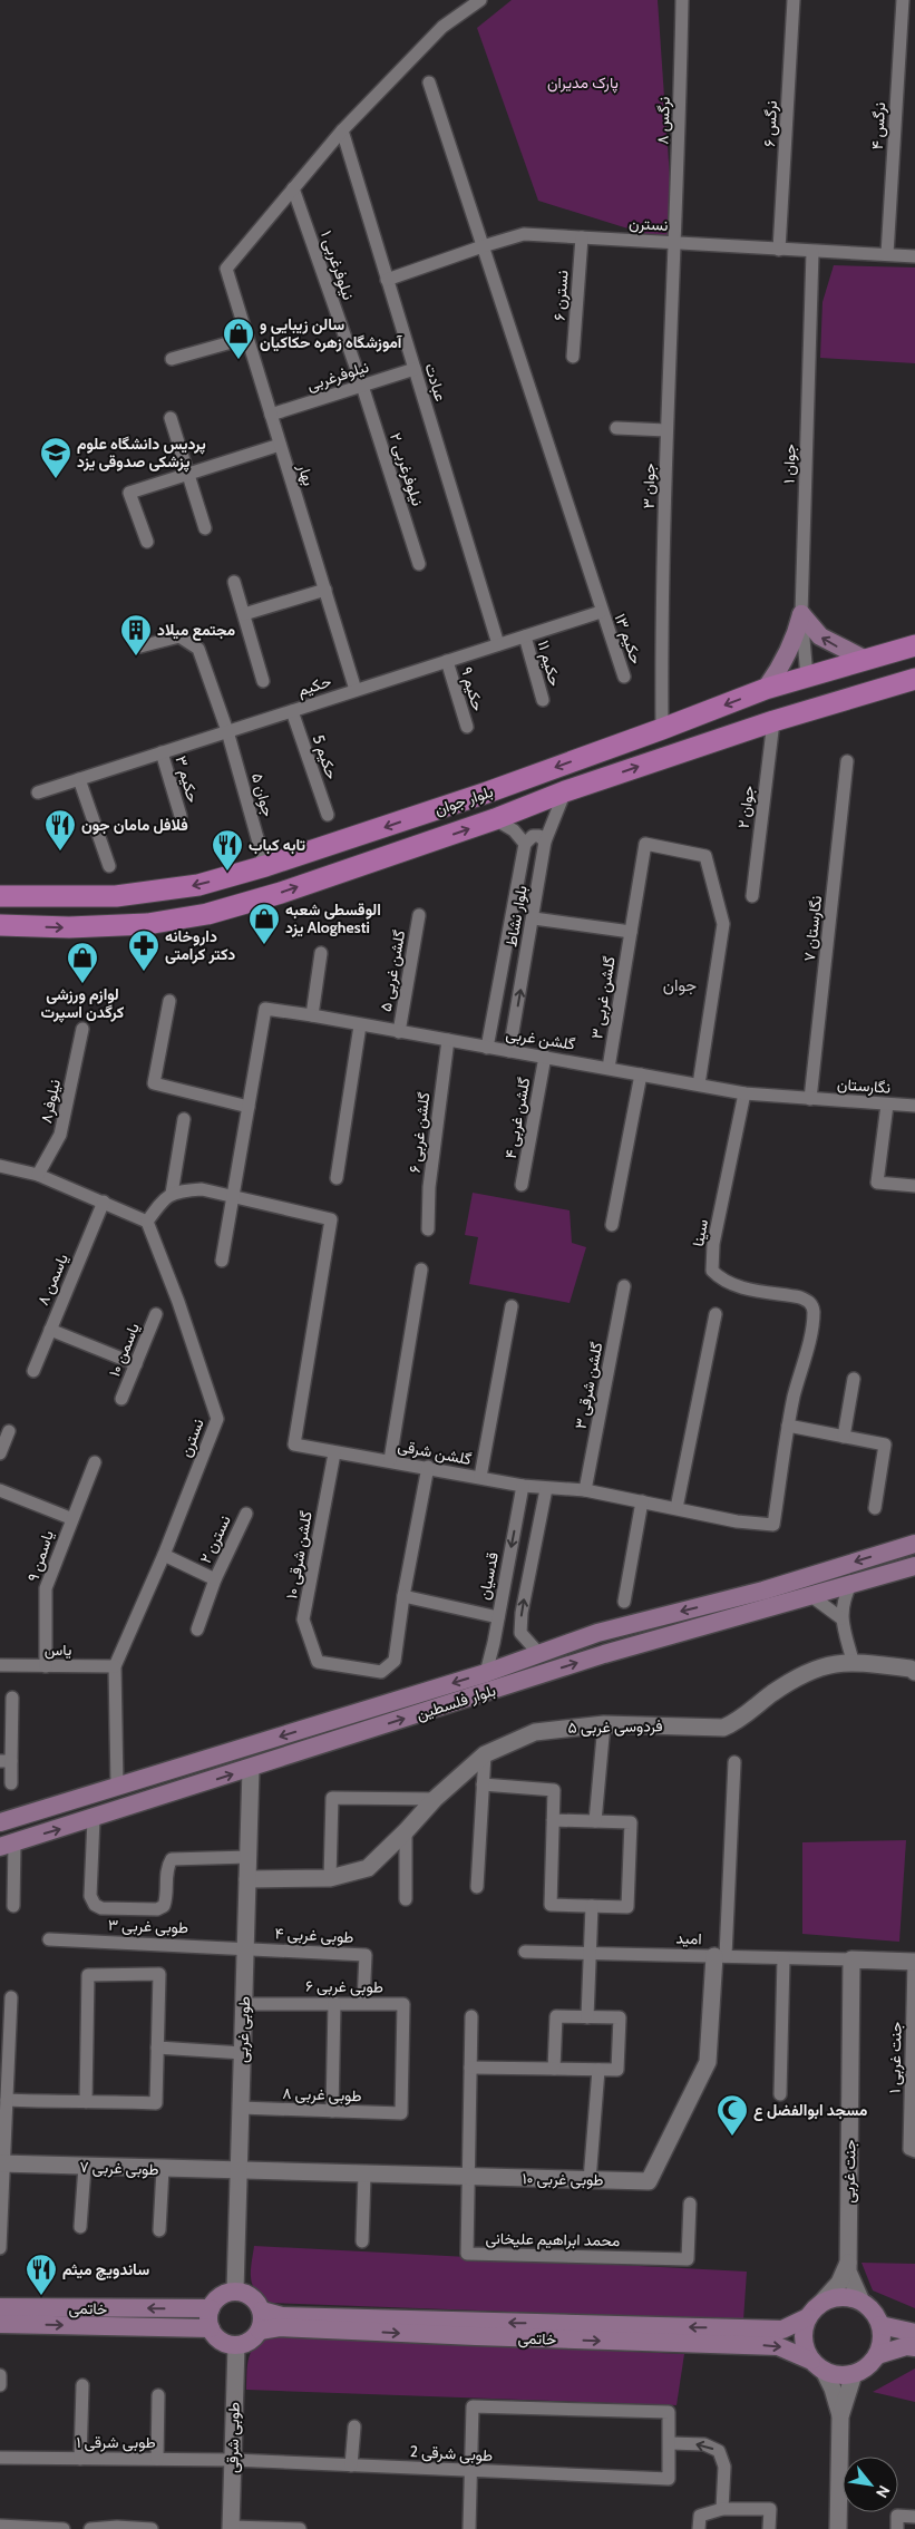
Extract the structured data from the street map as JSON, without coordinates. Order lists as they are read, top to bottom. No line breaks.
{"streets":{"main road":["بلوار جوان","بلوار فلسطین","خاتمی"],"street":["نرگس ۸","نرگس ۶","نرگس ۴","نسترن","نیلوفرغربی ۱","نسترن ۶","نیلوفرغربی","عبادت","جوان ۱","نیلوفرغربی ۲","بهار","جوان ۳","۱۳ حکیم","حکیم ۱۱","حکیم","حکیم ۹","حکیم 5","حکیم ۳","جوان ۵","جوان ۲","بلوار نشاط","نگارستان ۷","گلشن غربی ۵","گلشن غربی ۳","گلشن غربی","نگارستان","نیلوفر۸","گلشن غربی ۴","گلشن غربی ۶","سینا","یاسمن ۸","یاسمن ۱۰","گلشن شرقی ۳","گلشن شرقی","نسترن ۲","گلشن شرقی ۱۰","یاسمن ۹","قدسیان","یاس","فردوسی غربی ۵","طوبی غربی ۳","طوبی غربی ۴","امید","طوبی غربی ۶","طوبی غربی","جنت غربی ۱","طوبی غربی ۸","طوبی غربی ۷","جنت غربی","طوبی غربی ۱۰","محمد ابراهیم علیخانی","طوبی شرقی","طوبی شرقی ۱","طوبی شرقی 2"]},"crossings":[["نرگس ۸","نسترن"],["نرگس ۸","جوان ۳"],["نرگس ۶","نسترن"],["نرگس ۴","نسترن"],["نسترن","نسترن ۶"],["نسترن","عبادت"],["نسترن","جوان ۱"],["نسترن","جوان ۳"],["نسترن","۱۳ حکیم"],["نسترن","نسترن ۲"],["نسترن","یاس"],["نسترن","بلوار فلسطین"],["نیلوفرغربی ۱","نیلوفرغربی"],["نیلوفرغربی ۱","نیلوفرغربی ۲"],["نیلوفرغربی ۱","بهار"],["نیلوفرغربی","عبادت"],["نیلوفرغربی","نیلوفرغربی ۲"],["نیلوفرغربی","بهار"],["عبادت","حکیم"],["جوان ۱","بلوار جوان"],["بهار","حکیم"],["جوان ۳","بلوار جوان"],["۱۳ حکیم","حکیم"],["حکیم ۱۱","حکیم"],["حکیم","حکیم ۹"],["حکیم","حکیم 5"],["حکیم","حکیم ۳"],["حکیم","جوان ۵"],["جوان ۵","بلوار جوان"],["بلوار جوان","جوان ۲"],["بلوار جوان","بلوار نشاط"],["بلوار نشاط","گلشن غربی"],["نگارستان ۷","گلشن غربی"],["نگارستان ۷","نگارستان"],["گلشن غربی ۵","گلشن غربی"],["گلشن غربی ۳","گلشن غربی"],["گلشن غربی","نگارستان"],["گلشن غربی","گلشن غربی ۴"],["گلشن غربی","گلشن غربی ۶"],["گلشن غربی","سینا"],["سینا","گلشن شرقی"],["گلشن شرقی ۳","گلشن شرقی"],["گلشن شرقی","گلشن شرقی ۱۰"],["گلشن شرقی","قدسیان"],["یاسمن ۹","یاس"],["قدسیان","بلوار فلسطین"],["بلوار فلسطین","طوبی غربی"],["فردوسی غربی ۵","طوبی غربی"],["طوبی غربی ۳","طوبی غربی ۴"],["طوبی غربی ۳","طوبی غربی"],["طوبی غربی ۴","طوبی غربی ۶"],["طوبی غربی ۴","طوبی غربی"],["امید","جنت غربی"],["امید","طوبی غربی ۱۰"],["طوبی غربی ۶","طوبی غربی"],["طوبی غربی ۶","طوبی غربی ۸"],["طوبی غربی","طوبی غربی ۸"],["طوبی غربی","طوبی غربی ۷"],["طوبی غربی","طوبی غربی ۱۰"],["طوبی غربی","خاتمی"],["طوبی غربی","طوبی شرقی"],["طوبی غربی ۷","طوبی غربی ۱۰"],["جنت غربی","خاتمی"],["طوبی غربی ۱۰","محمد ابراهیم علیخانی"],["خاتمی","طوبی شرقی"],["طوبی شرقی","طوبی شرقی ۱"],["طوبی شرقی","طوبی شرقی 2"],["طوبی شرقی ۱","طوبی شرقی 2"]],"districts":["جوان"],"parks":["پارک مدیران"],"places":{"shop":["سالن زیبایی و آموزشگاه زهره حکاکیان","الوقسطی شعبه یزد Aloghesti","لوازم ورزشی کرگدن اسپرت"],"school or university":["پردیس دانشگاه علوم پزشکی صدوقی یزد"],"building":["مجتمع میلاد"],"restaurant":["فلافل مامان جون","تابه کباب","ساندویچ میثم"],"pharmacy":["داروخانه دکتر کرامتی"],"mosque":["مسجد ابوالفضل ع"]},"north":"bottom right"}
